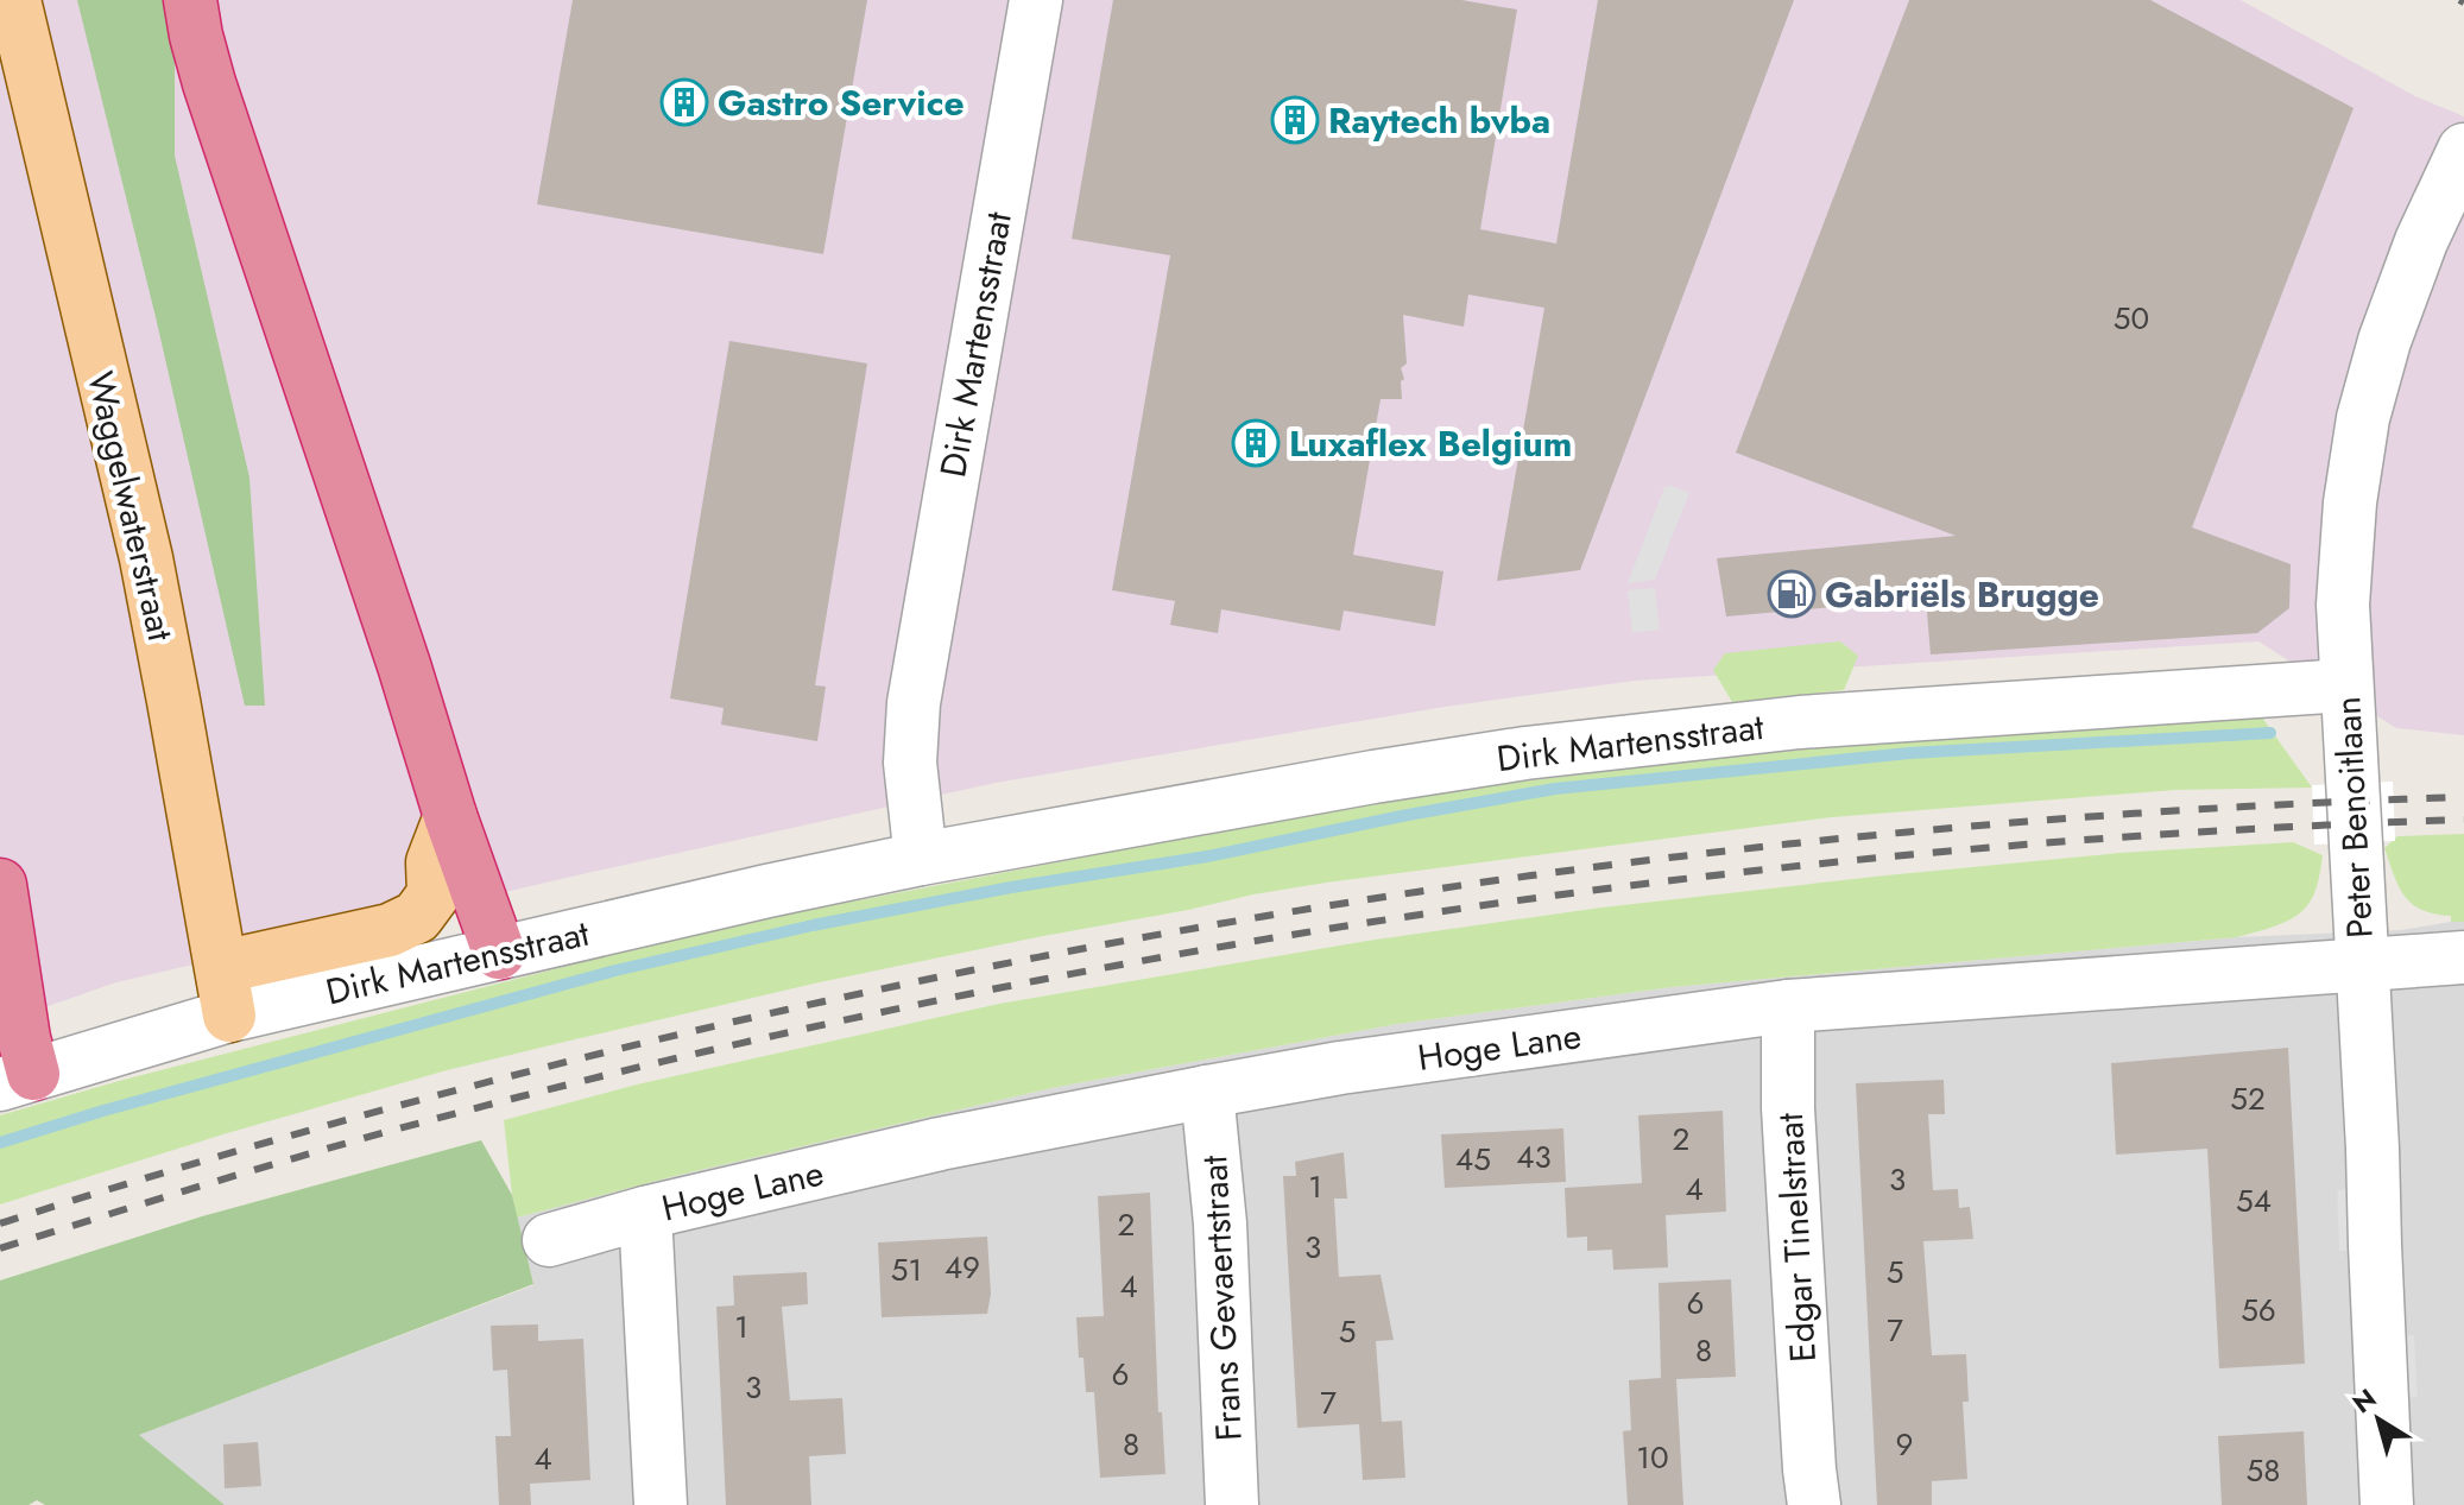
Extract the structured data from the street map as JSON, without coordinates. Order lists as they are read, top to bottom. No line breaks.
{"streets":{"main road":["Waggelwaterstraat"],"street":["Dirk Martensstraat","Peter Benoitlaan","Hoge Lane","Edgar Tinelstraat","Frans Gevaertstraat"]},"crossings":[["Dirk Martensstraat","Waggelwaterstraat"],["Dirk Martensstraat","Peter Benoitlaan"],["Peter Benoitlaan","Hoge Lane"],["Hoge Lane","Edgar Tinelstraat"],["Hoge Lane","Frans Gevaertstraat"]],"places":{"building":["Gastro Service","Raytech bvba","Luxaflex Belgium"],"fuel station":["Gabriëls Brugge"]},"house_numbers":["50","52","2","43","45","3","1","4","54","2","3","49","51","5","4","6","56","1","7","5","8","6","3","7","8","9","10","4","58"],"north":"top left"}
